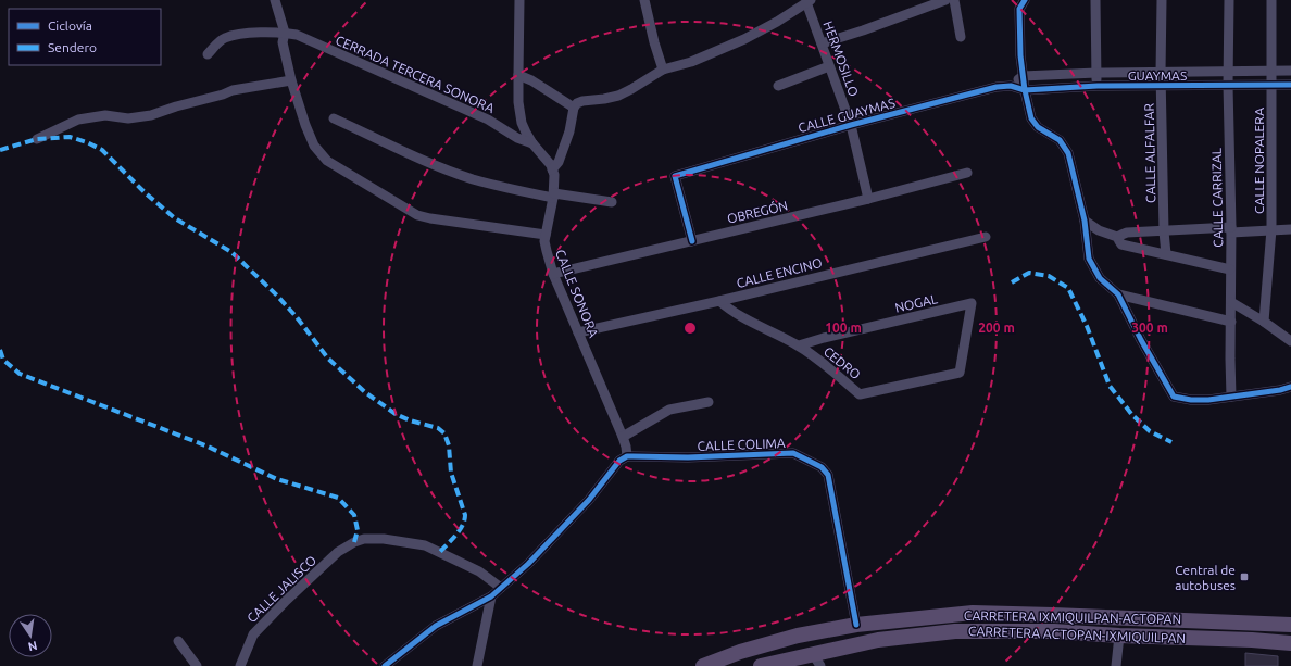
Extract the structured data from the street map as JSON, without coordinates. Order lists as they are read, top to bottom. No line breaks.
{"streets":{"main road":["CARRETERA IXMIQUILPAN-ACTOPAN","CARRETERA ACTOPAN-IXMIQUILPAN"],"street":["HERMOSILLO","CERRADA TERCERA SONORA","GUAYMAS","CALLE GUAYMAS","CALLE ALFALFAR","CALLE NOPALERA","CALLE CARRIZAL","OBREGÓN","CALLE ENCINO","CALLE SONORA","NOGAL","CEDRO","CALLE COLIMA","CALLE JALISCO"]},"crossings":[["HERMOSILLO","CALLE GUAYMAS"],["HERMOSILLO","OBREGÓN"],["CERRADA TERCERA SONORA","CALLE SONORA"],["GUAYMAS","CALLE GUAYMAS"],["GUAYMAS","CALLE ALFALFAR"],["GUAYMAS","CALLE NOPALERA"],["GUAYMAS","CALLE CARRIZAL"],["CALLE GUAYMAS","OBREGÓN"],["OBREGÓN","CALLE SONORA"],["CALLE ENCINO","CALLE SONORA"],["CALLE ENCINO","CEDRO"],["CALLE SONORA","CALLE COLIMA"],["NOGAL","CEDRO"],["CALLE COLIMA","CARRETERA IXMIQUILPAN-ACTOPAN"]],"places":{"transit":["Central de autobuses"]},"legend":["Ciclovía","Sendero"],"north":"bottom","rings":["100 m","200 m","300 m"]}
